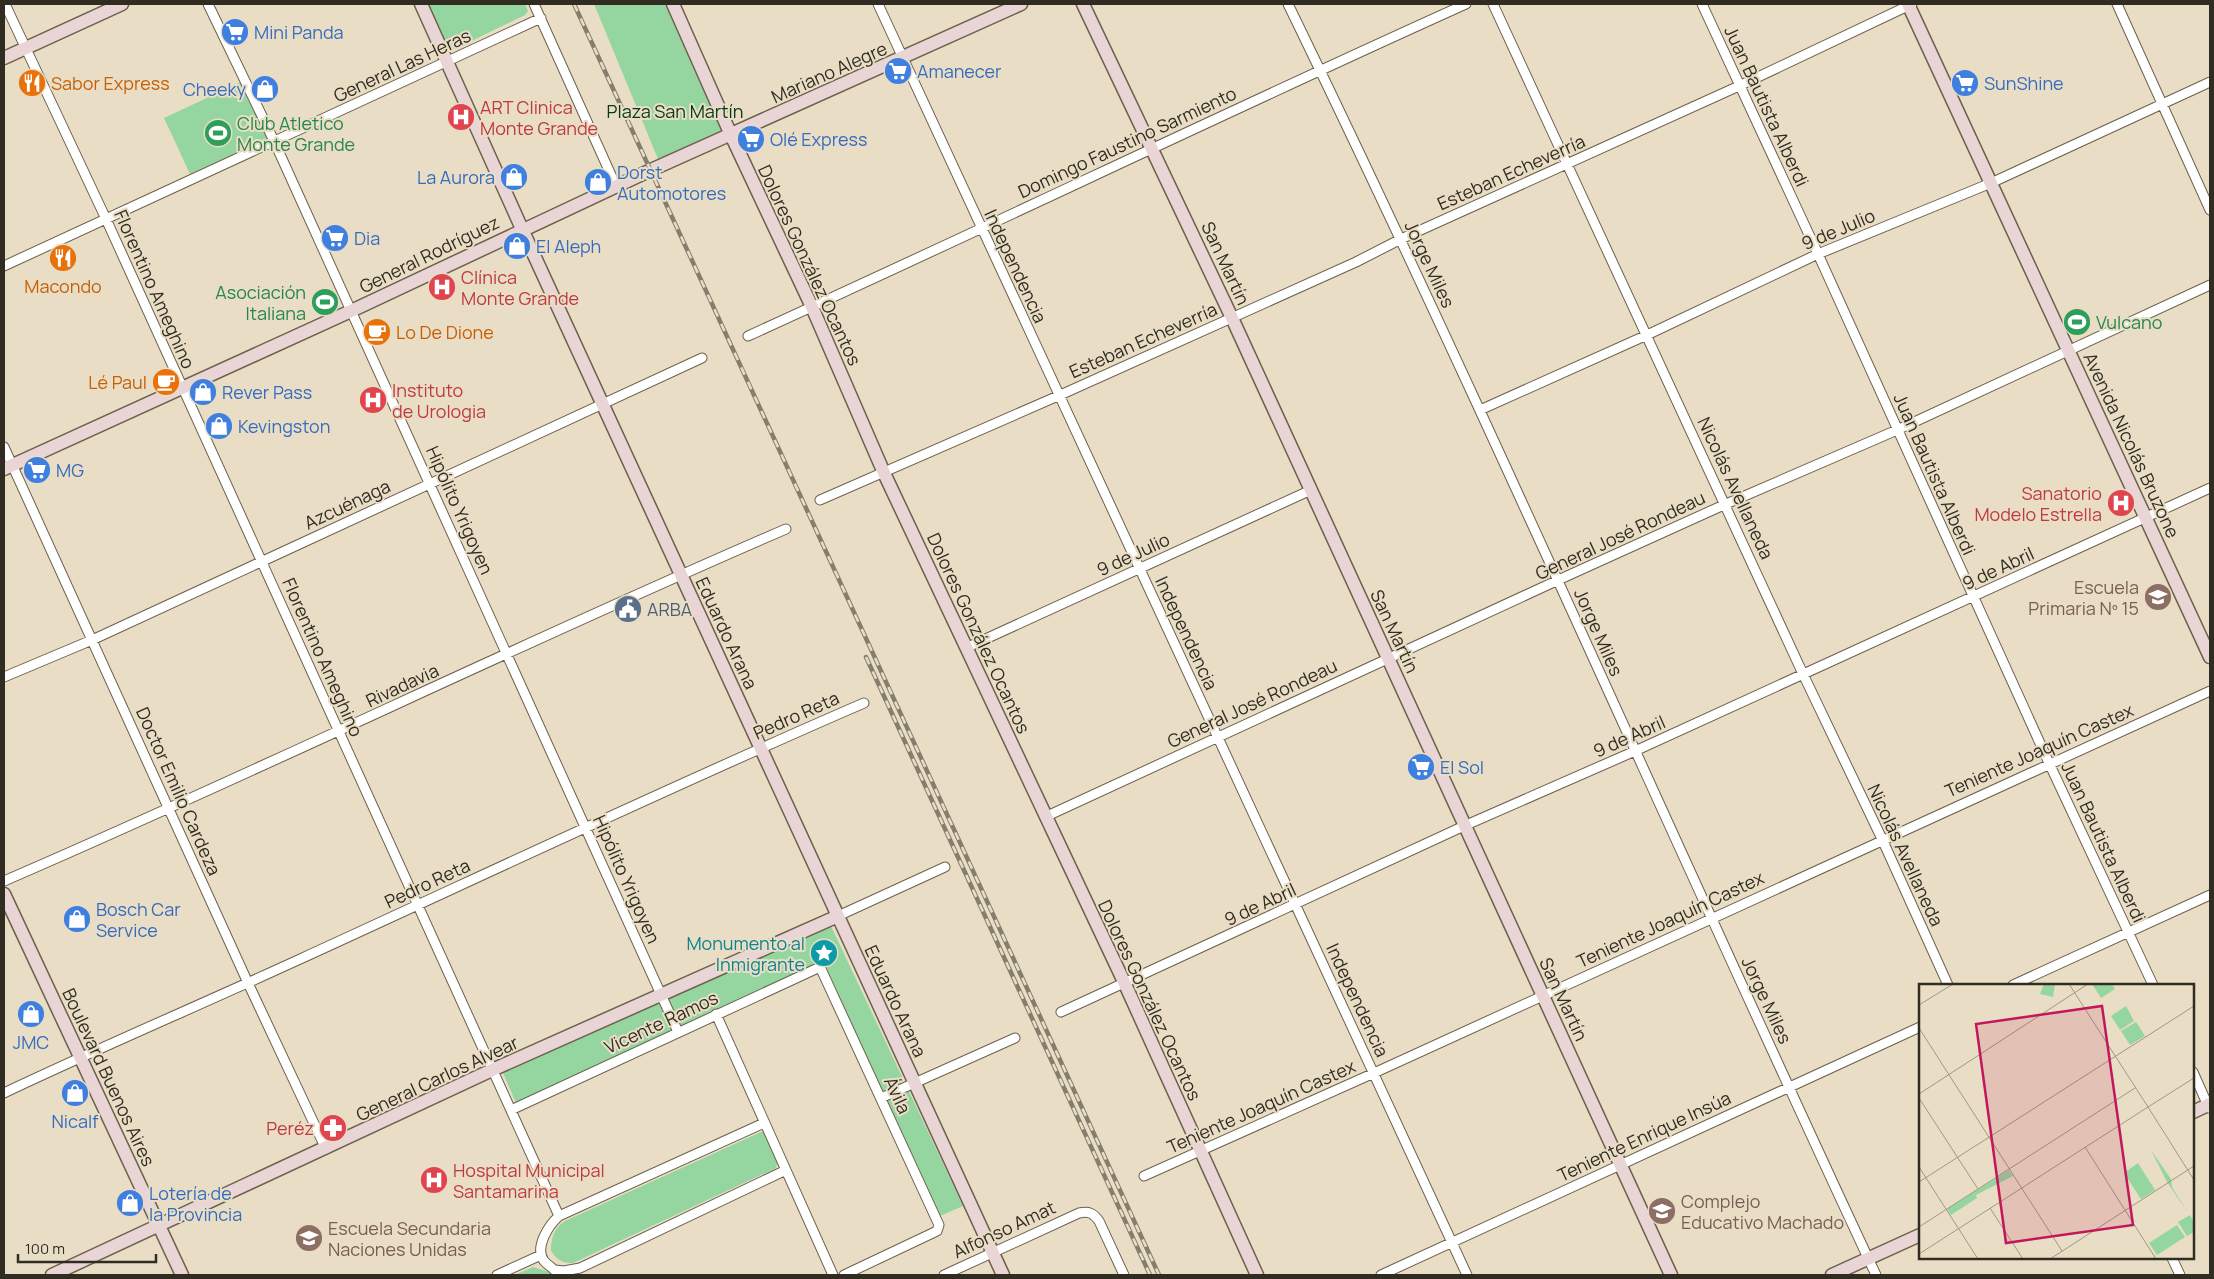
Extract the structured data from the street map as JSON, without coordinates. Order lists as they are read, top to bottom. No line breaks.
{"streets":{"street":["General Las Heras","Mariano Alegre","Juan Bautista Alberdi","Domingo Faustino Sarmiento","Esteban Echeverría","9 de Julio","General Rodríguez","San Martín","Jorge Miles","Dolores González Ocantos","Independencia","Florentino Ameghino","Avenida Nicolás Bruzone","Nicolás Avellaneda","Azcuénaga","Hipólito Yrigoyen","General José Rondeau","9 de Abril","Eduardo Arana","Rivadavia","Pedro Reta","Teniente Joaquín Castex","Doctor Emilio Cardeza","Vicente Ramos","Boulevard Buenos Aires","General Carlos Alvear","Ávila","Teniente Enrique Insúa","Alfonso Amat"]},"crossings":[["General Las Heras","Florentino Ameghino"],["General Las Heras","Hipólito Yrigoyen"],["General Las Heras","Eduardo Arana"],["Mariano Alegre","General Rodríguez"],["Mariano Alegre","Dolores González Ocantos"],["Mariano Alegre","Independencia"],["Juan Bautista Alberdi","Esteban Echeverría"],["Juan Bautista Alberdi","9 de Julio"],["Juan Bautista Alberdi","General José Rondeau"],["Juan Bautista Alberdi","9 de Abril"],["Juan Bautista Alberdi","Teniente Joaquín Castex"],["Domingo Faustino Sarmiento","San Martín"],["Domingo Faustino Sarmiento","Jorge Miles"],["Domingo Faustino Sarmiento","Dolores González Ocantos"],["Domingo Faustino Sarmiento","Independencia"],["Esteban Echeverría","San Martín"],["Esteban Echeverría","Jorge Miles"],["Esteban Echeverría","Dolores González Ocantos"],["Esteban Echeverría","Independencia"],["Esteban Echeverría","Avenida Nicolás Bruzone"],["Esteban Echeverría","Nicolás Avellaneda"],["9 de Julio","San Martín"],["9 de Julio","Jorge Miles"],["9 de Julio","Dolores González Ocantos"],["9 de Julio","Independencia"],["9 de Julio","Avenida Nicolás Bruzone"],["9 de Julio","Nicolás Avellaneda"],["General Rodríguez","Florentino Ameghino"],["General Rodríguez","Hipólito Yrigoyen"],["General Rodríguez","Eduardo Arana"],["General Rodríguez","Doctor Emilio Cardeza"],["San Martín","General José Rondeau"],["San Martín","9 de Abril"],["San Martín","Teniente Joaquín Castex"],["San Martín","Teniente Enrique Insúa"],["Jorge Miles","General José Rondeau"],["Jorge Miles","9 de Abril"],["Jorge Miles","Teniente Joaquín Castex"],["Jorge Miles","Teniente Enrique Insúa"],["Dolores González Ocantos","General José Rondeau"],["Dolores González Ocantos","9 de Abril"],["Dolores González Ocantos","Teniente Joaquín Castex"],["Independencia","General José Rondeau"],["Independencia","9 de Abril"],["Independencia","Teniente Joaquín Castex"],["Independencia","Teniente Enrique Insúa"],["Florentino Ameghino","Azcuénaga"],["Florentino Ameghino","Rivadavia"],["Florentino Ameghino","Pedro Reta"],["Florentino Ameghino","Vicente Ramos"],["Florentino Ameghino","General Carlos Alvear"],["Avenida Nicolás Bruzone","General José Rondeau"],["Avenida Nicolás Bruzone","9 de Abril"],["Nicolás Avellaneda","General José Rondeau"],["Nicolás Avellaneda","9 de Abril"],["Nicolás Avellaneda","Teniente Joaquín Castex"],["Azcuénaga","Hipólito Yrigoyen"],["Azcuénaga","Eduardo Arana"],["Azcuénaga","Doctor Emilio Cardeza"],["Hipólito Yrigoyen","Rivadavia"],["Hipólito Yrigoyen","Pedro Reta"],["Hipólito Yrigoyen","Vicente Ramos"],["Hipólito Yrigoyen","General Carlos Alvear"],["Eduardo Arana","Rivadavia"],["Eduardo Arana","Pedro Reta"],["Eduardo Arana","General Carlos Alvear"],["Eduardo Arana","Alfonso Amat"],["Rivadavia","Doctor Emilio Cardeza"],["Pedro Reta","Doctor Emilio Cardeza"],["Pedro Reta","Boulevard Buenos Aires"],["Doctor Emilio Cardeza","General Carlos Alvear"],["Vicente Ramos","Ávila"],["Boulevard Buenos Aires","General Carlos Alvear"]],"parks":["Plaza San Martín"],"places":{"supermarket":["Mini Panda","Amanecer","SunShine","Olé Express","Dia","MG","El Sol"],"restaurant":["Sabor Express","Macondo"],"shop":["Cheeky","La Aurora","Dorst Automotores","El Aleph","Rever Pass","Kevingston","Bosch Car Service","JMC","Nicalf","Lotería de la Provincia"],"hospital":["ART Clinica Monte Grande","Clínica Monte Grande","Instituto de Urologia","Sanatorio Modelo Estrella","Hospital Municipal Santamarina"],"sports":["Club Atletico Monte Grande","Asociación Italiana","Vulcano"],"cafe":["Lo De Dione","Lé Paul"],"school or university":["Escuela Primaria Nº 15","Complejo Educativo Machado","Escuela Secundaria Naciones Unidas"],"public building":["ARBA"],"place":["Monumento al Inmigrante"],"pharmacy":["Peréz"]},"scale_bar":"100 m"}
